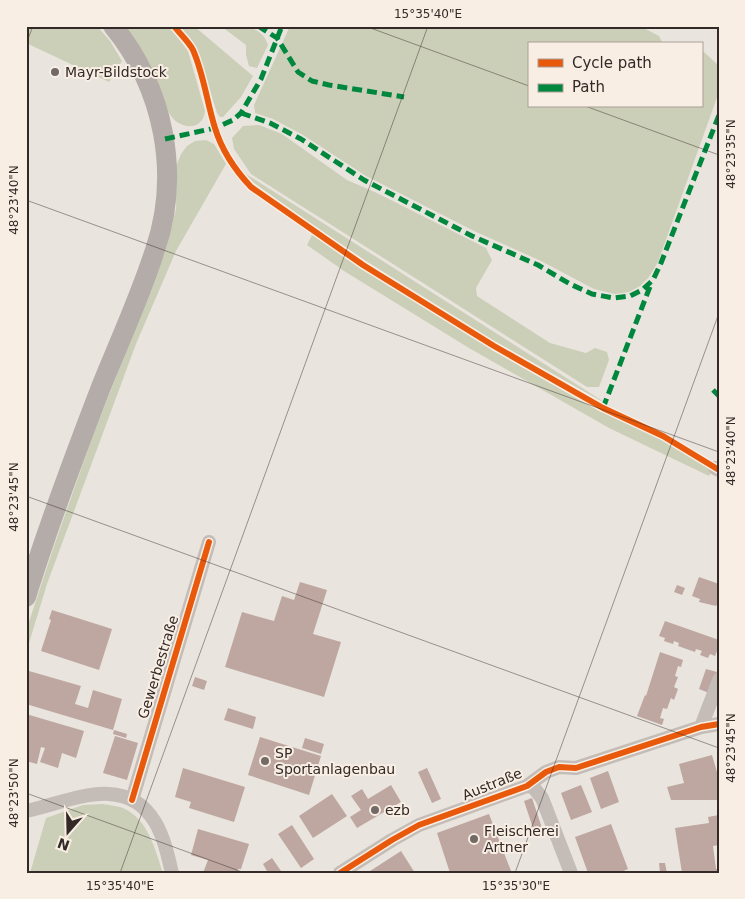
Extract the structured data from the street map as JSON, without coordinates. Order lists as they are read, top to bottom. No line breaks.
{"streets":{"street":["Gewerbestraße","Austraße"]},"places":["Mayr-Bildstock","SP Sportanlagenbau","ezb","Fleischerei Artner"],"legend":["Cycle path","Path"],"north":"bottom","coordinates":["15°35'40\"E","48°23'35\"N","48°23'40\"N","48°23'45\"N","48°23'50\"N","15°35'30\"E"]}
